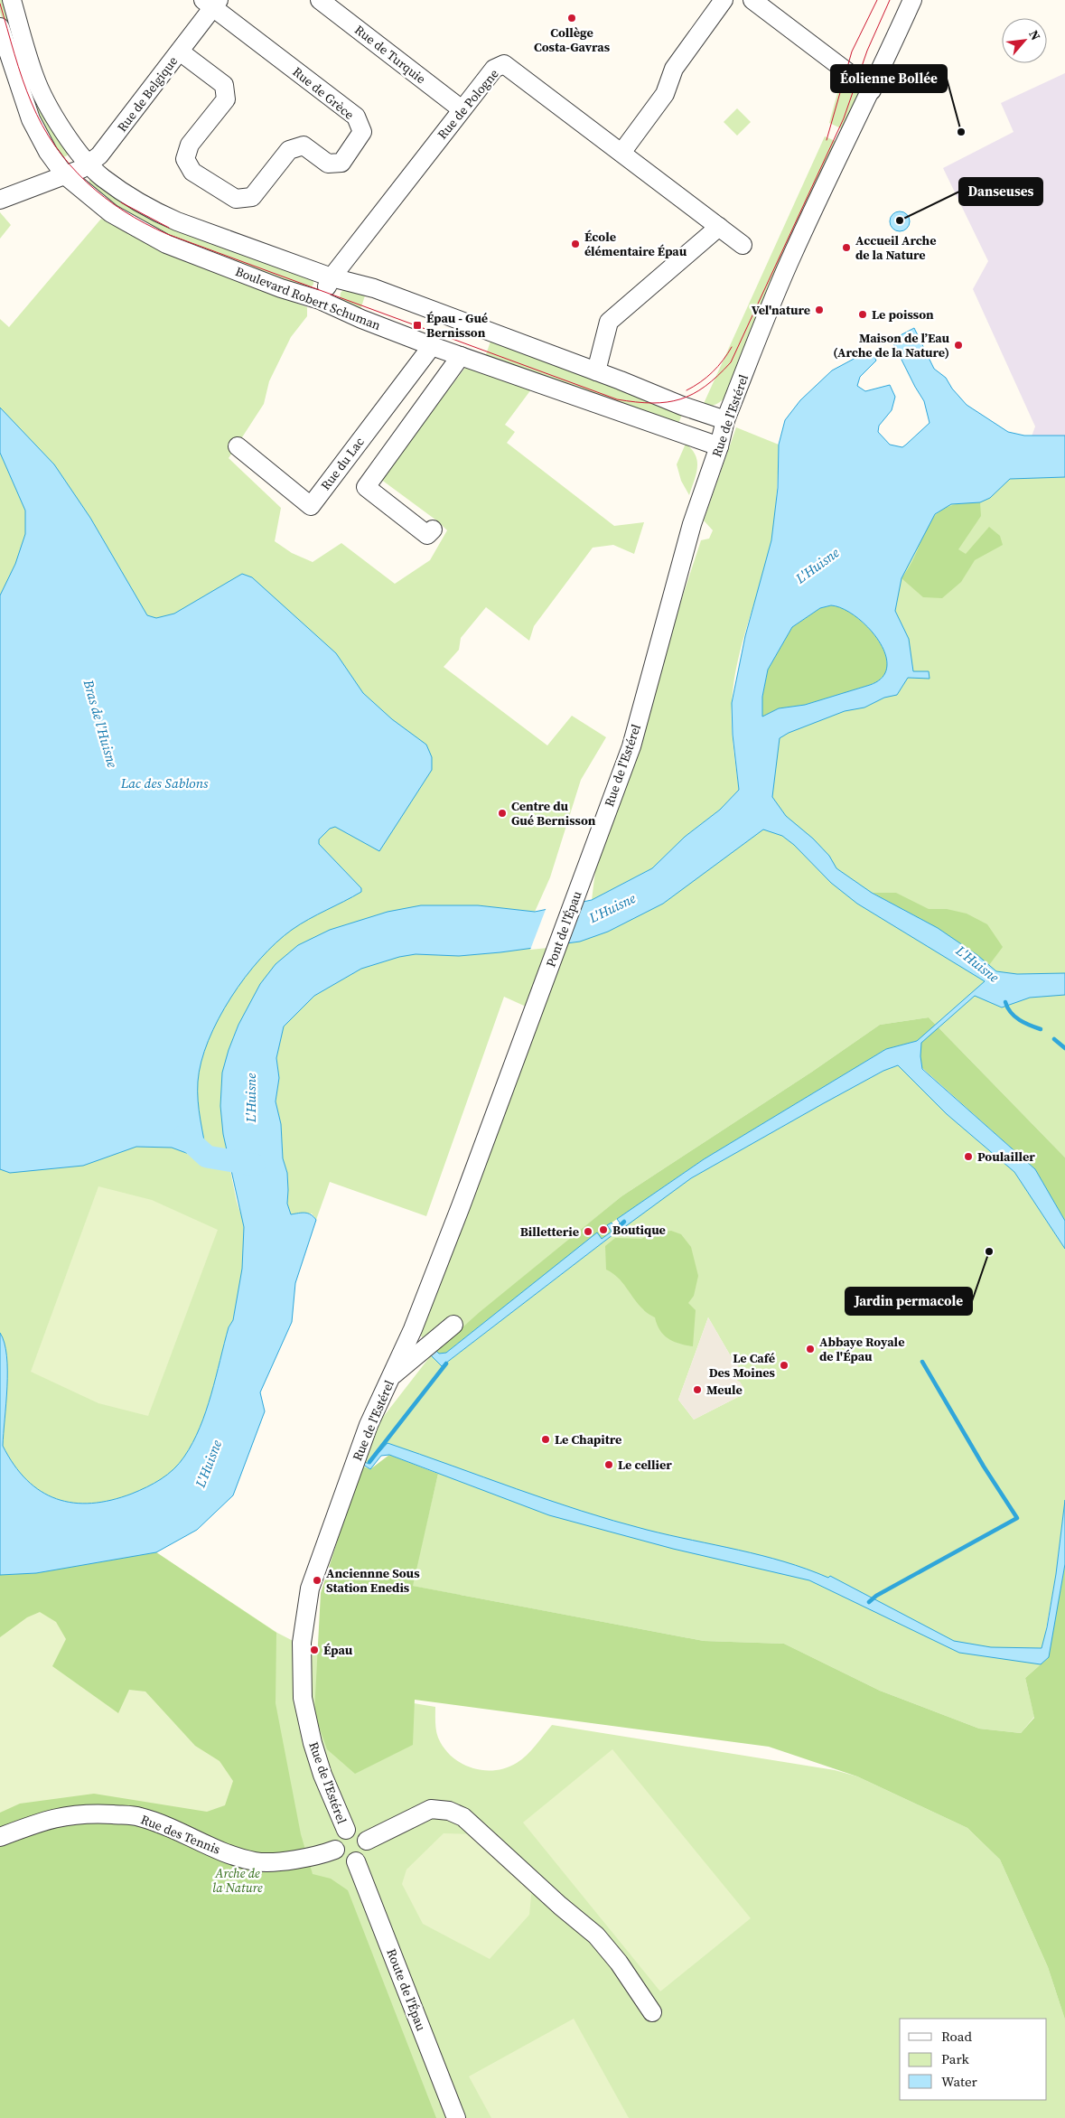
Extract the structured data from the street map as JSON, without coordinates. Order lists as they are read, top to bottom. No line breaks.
{"streets":{"street":["Rue de Turquie","Rue de Grèce","Rue de Belgique","Rue de Pologne","Boulevard Robert Schuman","Rue de l'Estérel","Rue du Lac","Pont de l'Épau","Rue des Tennis","Route de l'Épau"]},"crossings":[["Rue de Turquie","Rue de Pologne"],["Rue de Grèce","Rue de Belgique"],["Rue de Belgique","Boulevard Robert Schuman"],["Rue de Pologne","Boulevard Robert Schuman"],["Boulevard Robert Schuman","Rue de l'Estérel"],["Boulevard Robert Schuman","Rue du Lac"],["Rue de l'Estérel","Pont de l'Épau"],["Rue de l'Estérel","Rue des Tennis"],["Rue de l'Estérel","Route de l'Épau"],["Rue des Tennis","Route de l'Épau"]],"water":["L'Huisne","Bras de l'Huisne","Lac des Sablons"],"parks":["Arche de la Nature"],"places":{"other":["Collège Costa-Gavras","Éolienne Bollée","Danseuses","École élémentaire Épau","Accueil Arche de la Nature","Vel'nature","Le poisson","Maison de l’Eau (Arche de la Nature)","Centre du Gué Bernisson","Poulailler","Boutique","Billetterie","Jardin permacole","Abbaye Royale de l'Épau","Le Café Des Moines","Meule","Le Chapitre","Le cellier","Anciennne Sous Station Enedis","Épau"],"transit":["Épau - Gué Bernisson"]},"legend":["Road","Park","Water"],"north":"top right"}
